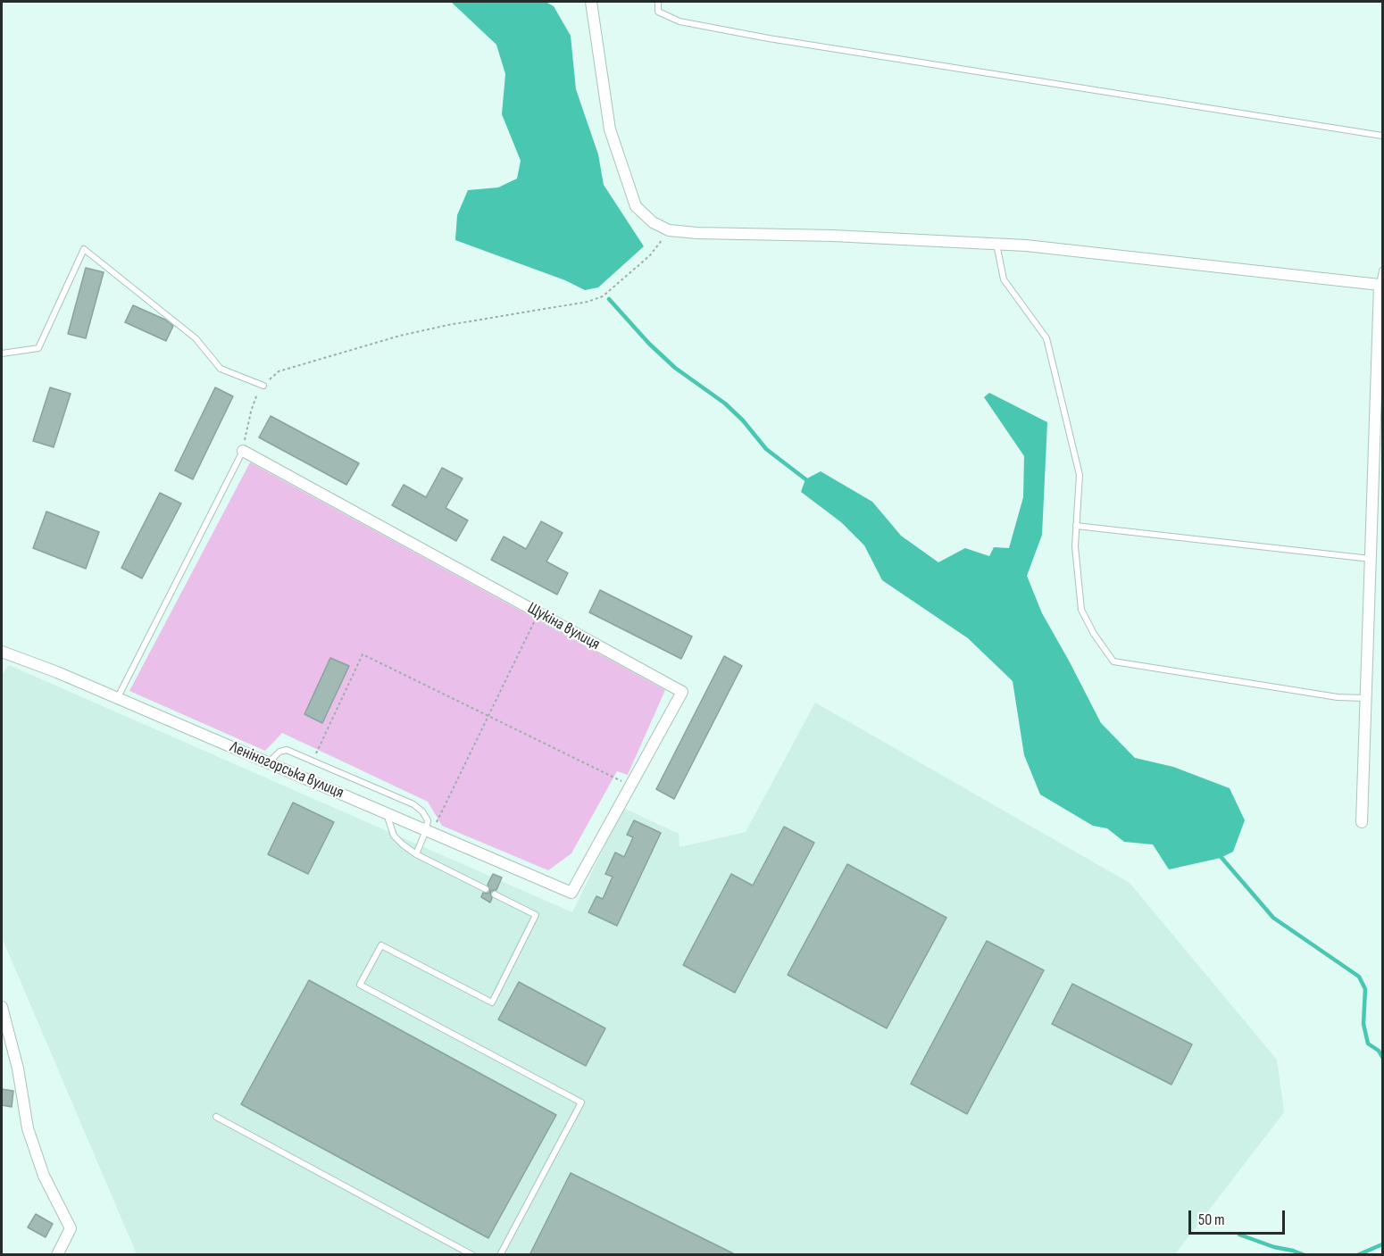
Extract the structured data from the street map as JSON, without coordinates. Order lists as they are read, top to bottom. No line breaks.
{"streets":{"street":["Щукіна вулиця","Леніногорська вулиця"]},"crossings":[["Щукіна вулиця","Леніногорська вулиця"]],"scale_bar":"50 m"}
